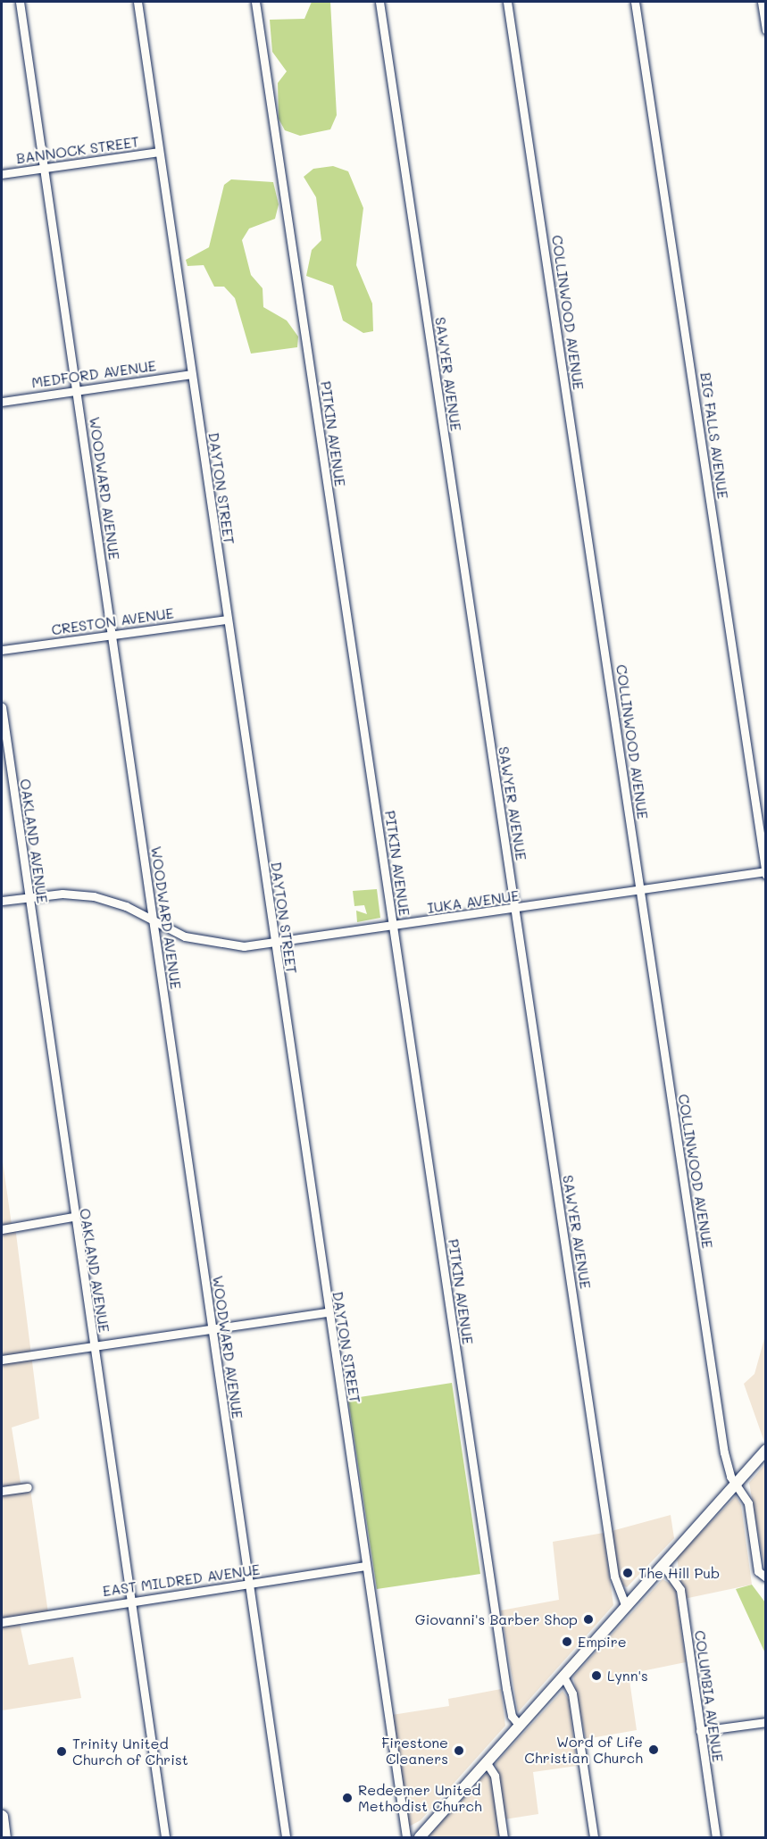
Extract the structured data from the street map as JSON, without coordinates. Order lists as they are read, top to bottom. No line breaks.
{"streets":{"street":["BANNOCK STREET","COLLINWOOD AVENUE","MEDFORD AVENUE","SAWYER AVENUE","PITKIN AVENUE","BIG FALLS AVENUE","WOODWARD AVENUE","DAYTON STREET","CRESTON AVENUE","OAKLAND AVENUE","IUKA AVENUE","EAST MILDRED AVENUE","COLUMBIA AVENUE"]},"crossings":[["BANNOCK STREET","WOODWARD AVENUE"],["BANNOCK STREET","DAYTON STREET"],["COLLINWOOD AVENUE","IUKA AVENUE"],["MEDFORD AVENUE","WOODWARD AVENUE"],["MEDFORD AVENUE","DAYTON STREET"],["SAWYER AVENUE","IUKA AVENUE"],["PITKIN AVENUE","IUKA AVENUE"],["BIG FALLS AVENUE","IUKA AVENUE"],["WOODWARD AVENUE","CRESTON AVENUE"],["WOODWARD AVENUE","IUKA AVENUE"],["WOODWARD AVENUE","EAST MILDRED AVENUE"],["DAYTON STREET","CRESTON AVENUE"],["DAYTON STREET","IUKA AVENUE"],["DAYTON STREET","EAST MILDRED AVENUE"],["OAKLAND AVENUE","IUKA AVENUE"],["OAKLAND AVENUE","EAST MILDRED AVENUE"]],"places":["The Hill Pub","Giovanni's Barber Shop","Empire","Lynn's","Word of Life Christian Church","Firestone Cleaners","Trinity United Church of Christ","Redeemer United Methodist Church"]}
